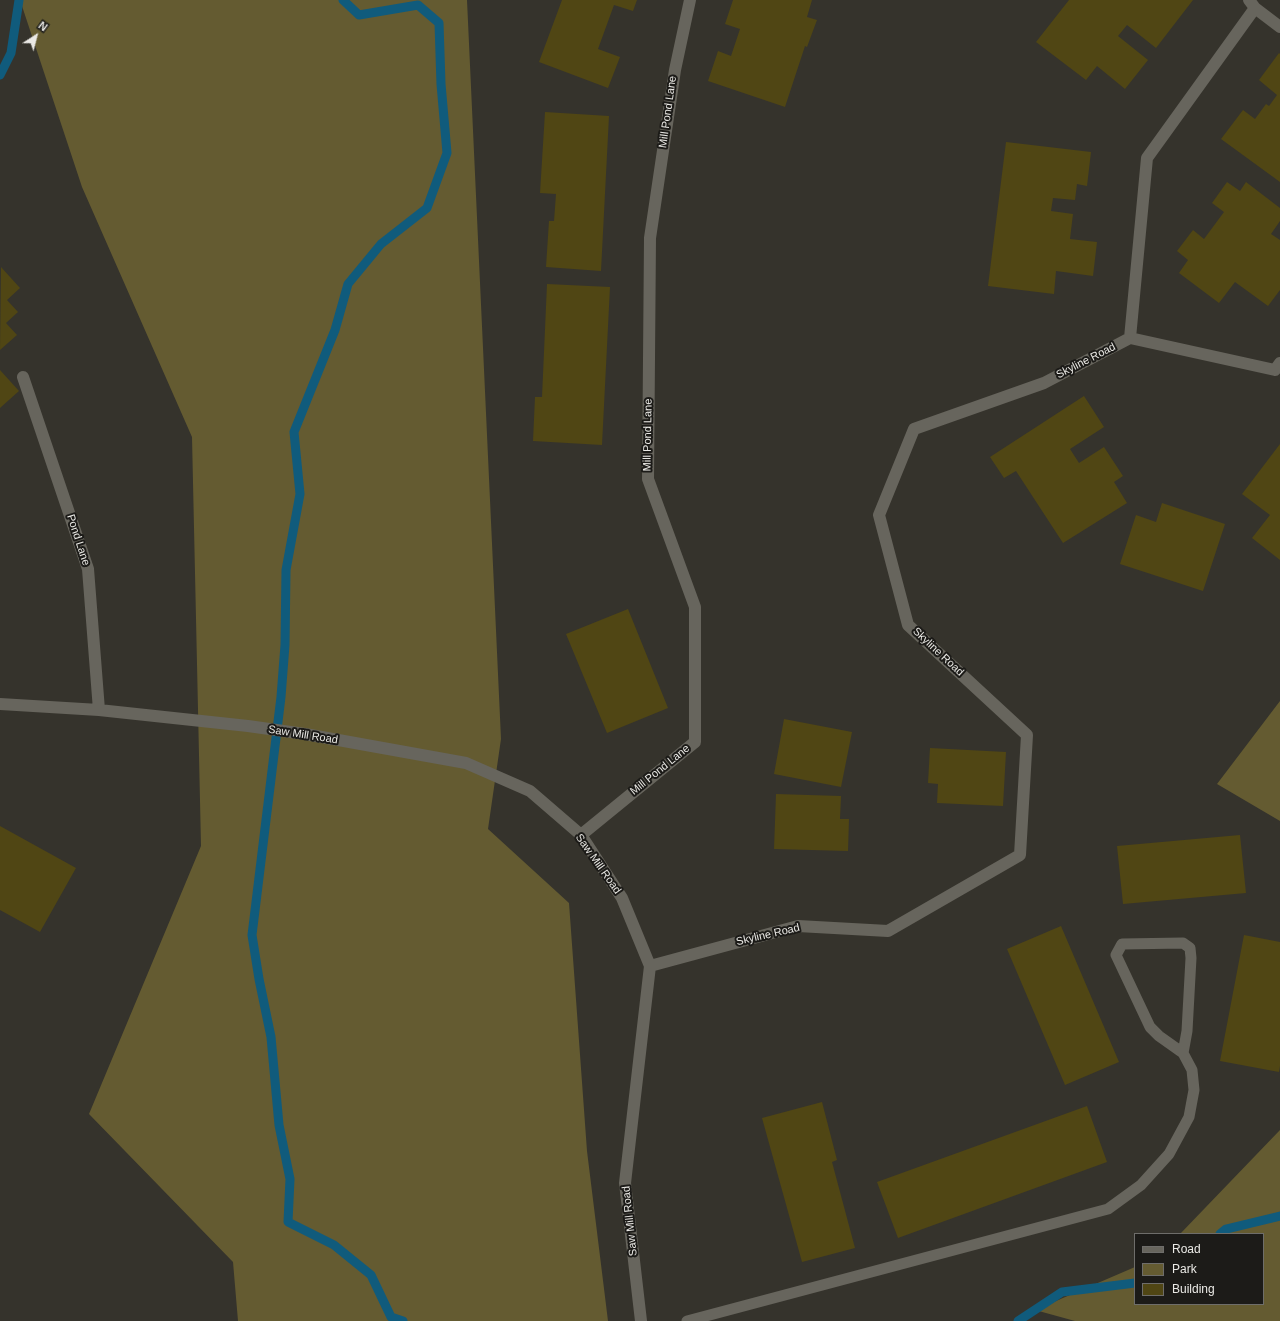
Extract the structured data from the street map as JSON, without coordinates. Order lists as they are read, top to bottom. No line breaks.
{"streets":{"street":["Mill Pond Lane","Skyline Road","Pond Lane","Saw Mill Road"]},"crossings":[["Mill Pond Lane","Saw Mill Road"],["Skyline Road","Saw Mill Road"],["Pond Lane","Saw Mill Road"]],"legend":["Road","Park","Building"],"north":"top right"}
